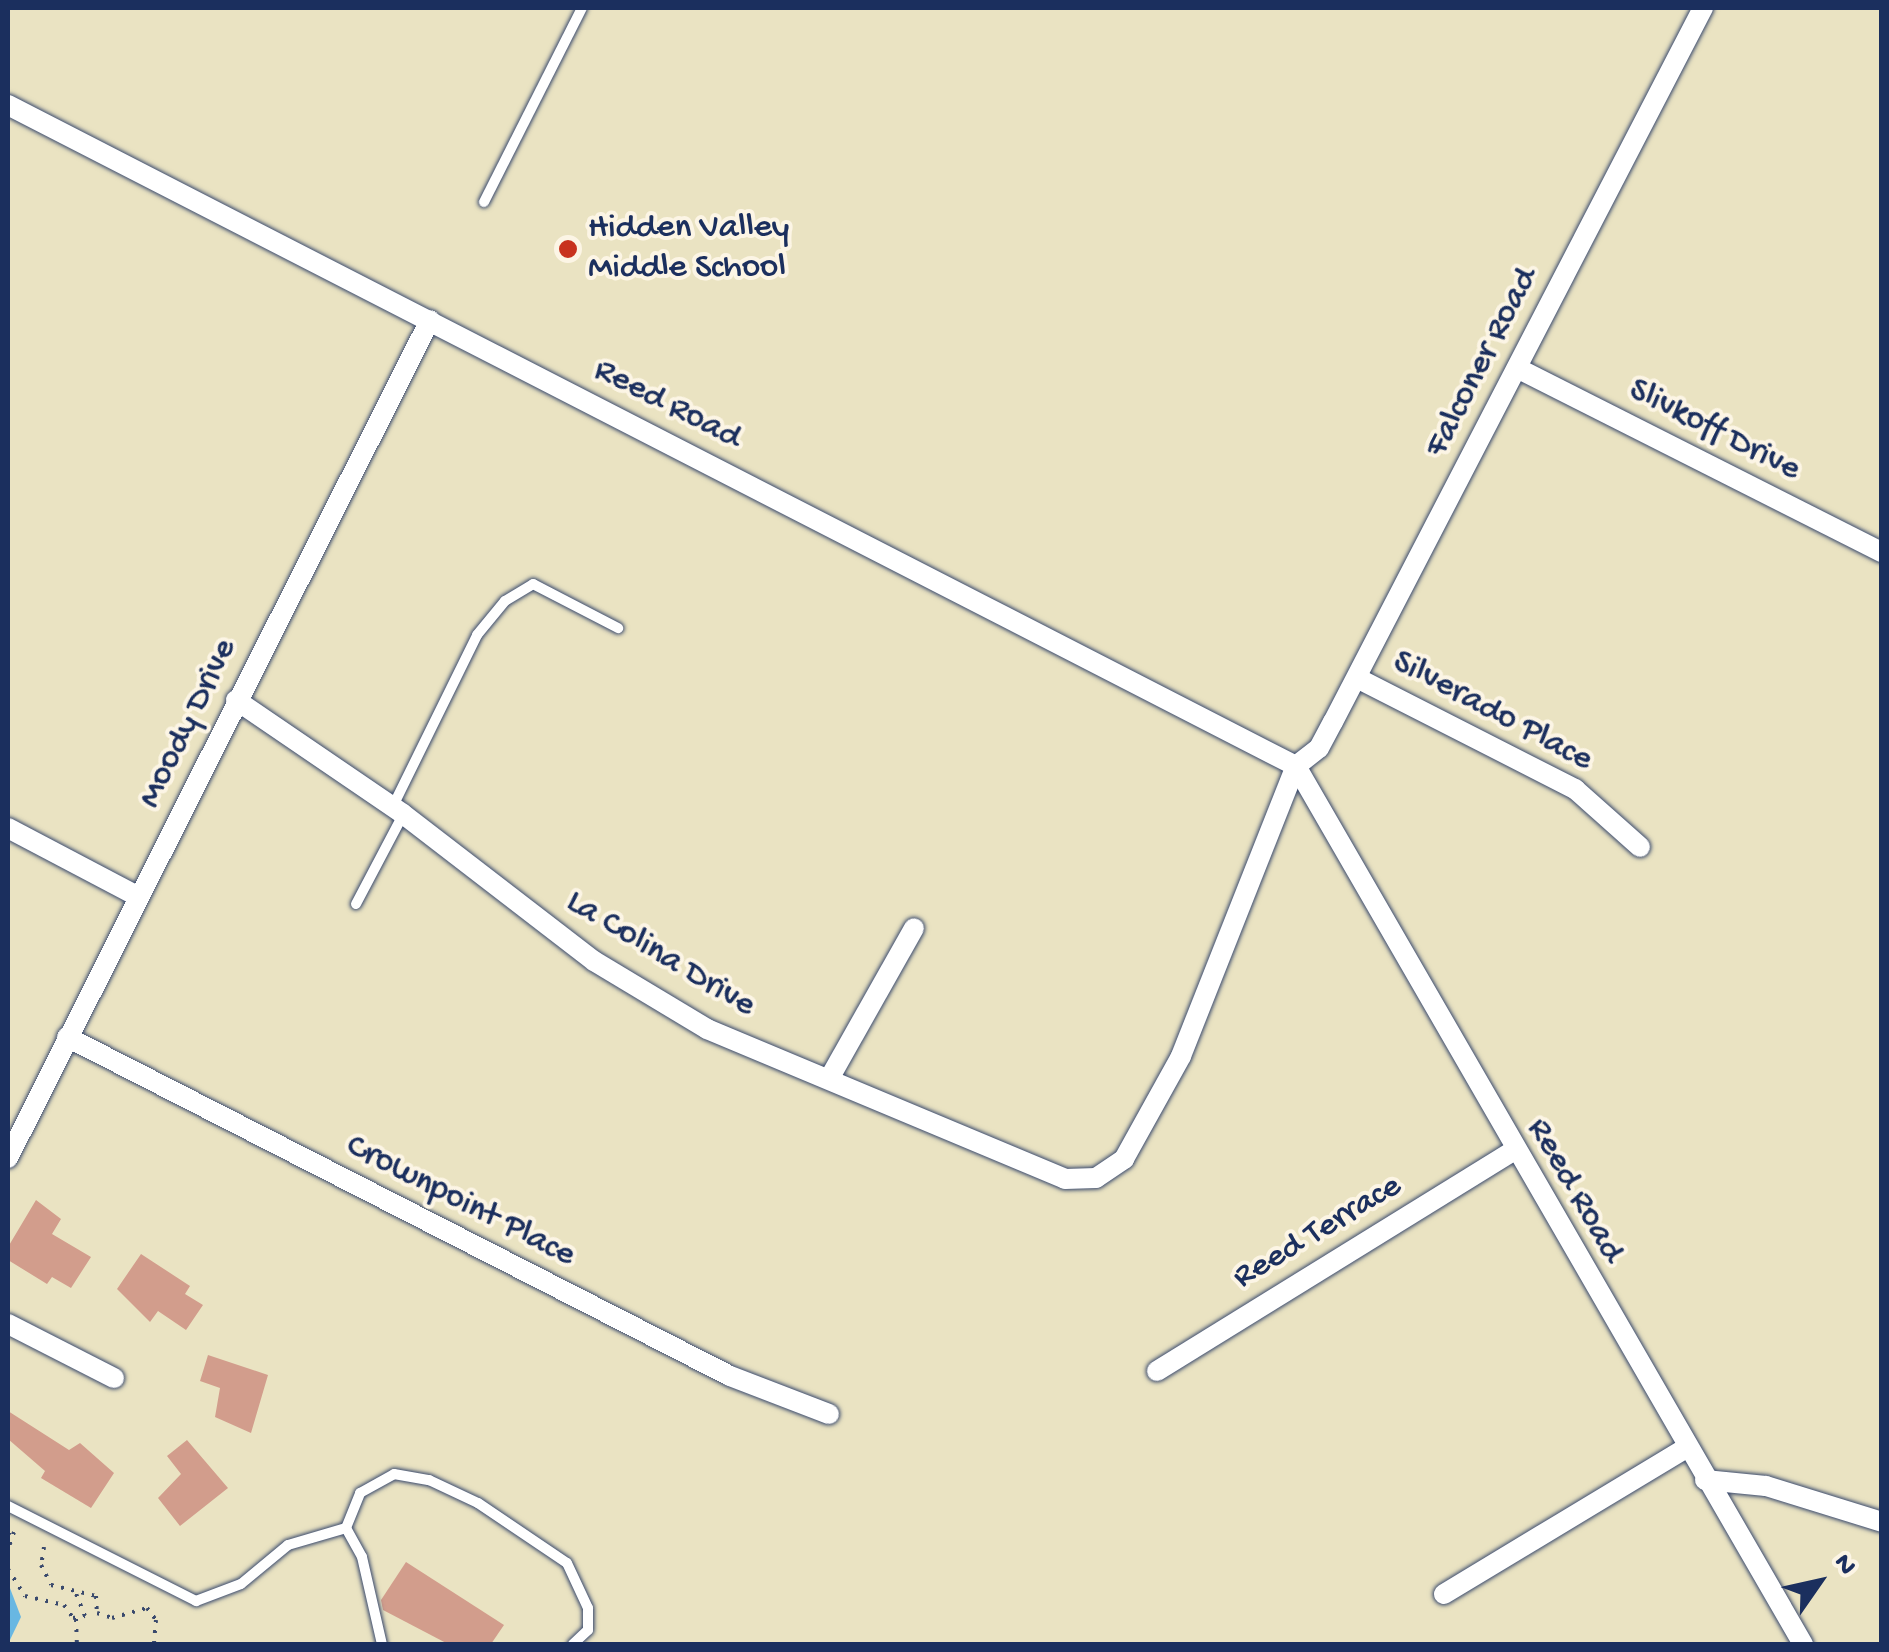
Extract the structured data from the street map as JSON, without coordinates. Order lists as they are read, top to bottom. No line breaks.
{"streets":{"street":["Falconer Road","Reed Road","Slivkoff Drive","Silverado Place","Moody Drive","La Colina Drive","Crownpoint Place","Reed Terrace"]},"crossings":[["Falconer Road","Reed Road"],["Falconer Road","Slivkoff Drive"],["Falconer Road","Silverado Place"],["Falconer Road","La Colina Drive"],["Reed Road","Moody Drive"],["Reed Road","La Colina Drive"],["Reed Road","Reed Terrace"],["Moody Drive","La Colina Drive"],["Moody Drive","Crownpoint Place"]],"places":["Hidden Valley Middle School"],"north":"top right"}
